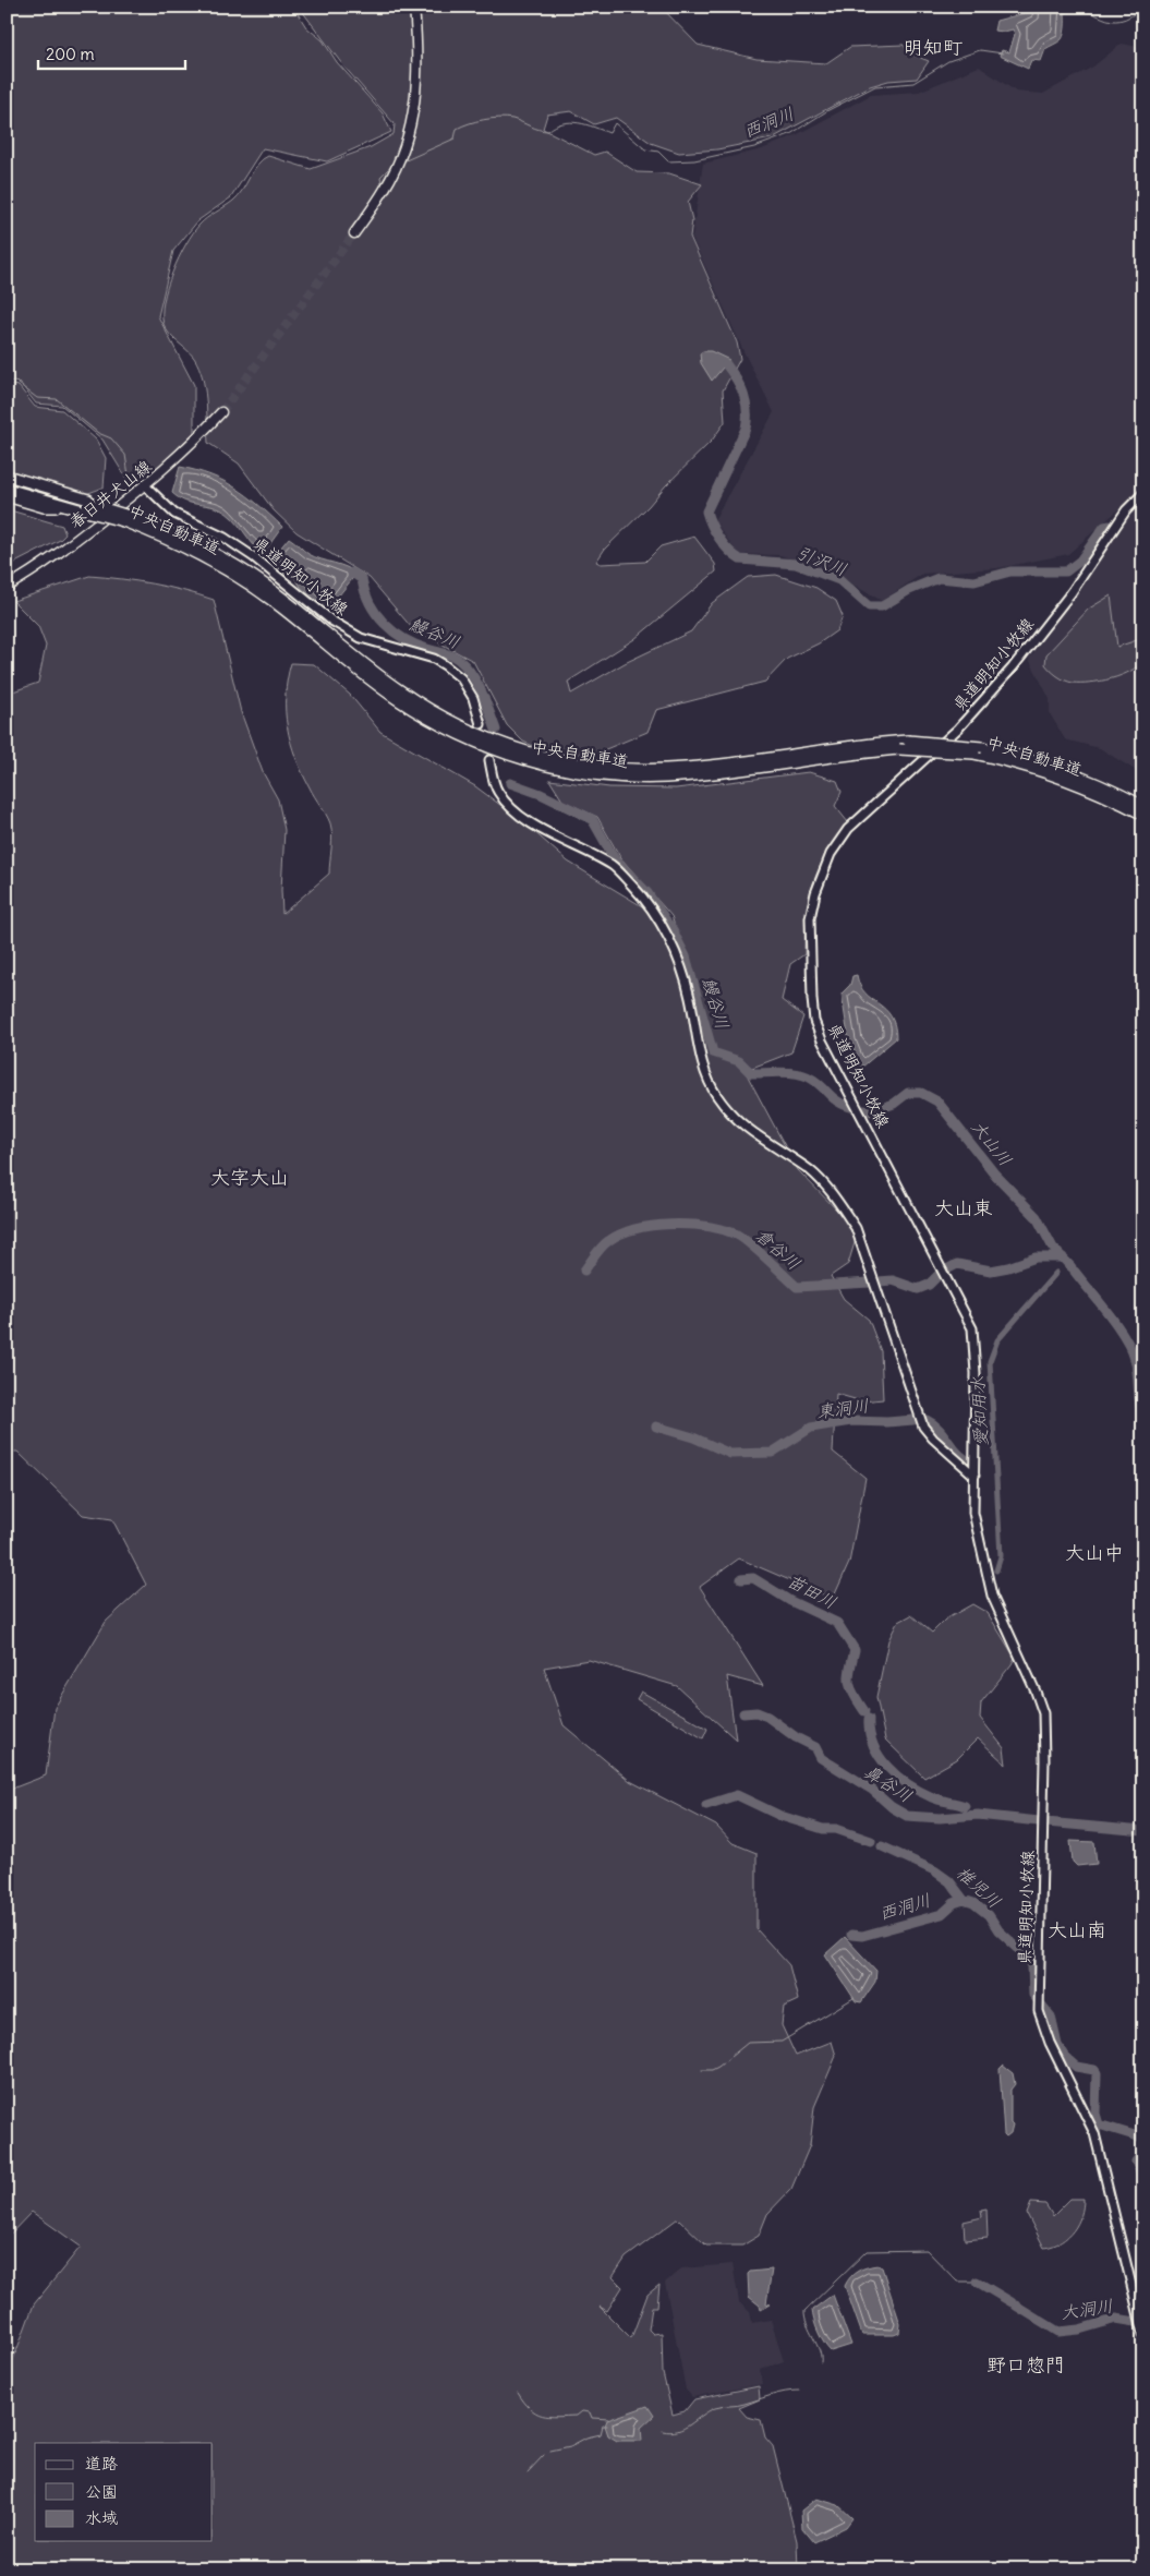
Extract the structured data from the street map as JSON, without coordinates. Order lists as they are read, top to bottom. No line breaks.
{"streets":{"highway":["中央自動車道"],"main road":["春日井犬山線","県道明知小牧線"]},"crossings":[["春日井犬山線","県道明知小牧線"]],"districts":["明知町","大字大山","大山東","大山中","大山南","野口惣門"],"water":["西洞川","引沢川","鰻谷川","大山川","倉谷川","東洞川","愛知用水","苗田川","鼻谷川","椎児川","大洞川"],"legend":["道路","公園","水域"],"scale_bar":"200 m"}
